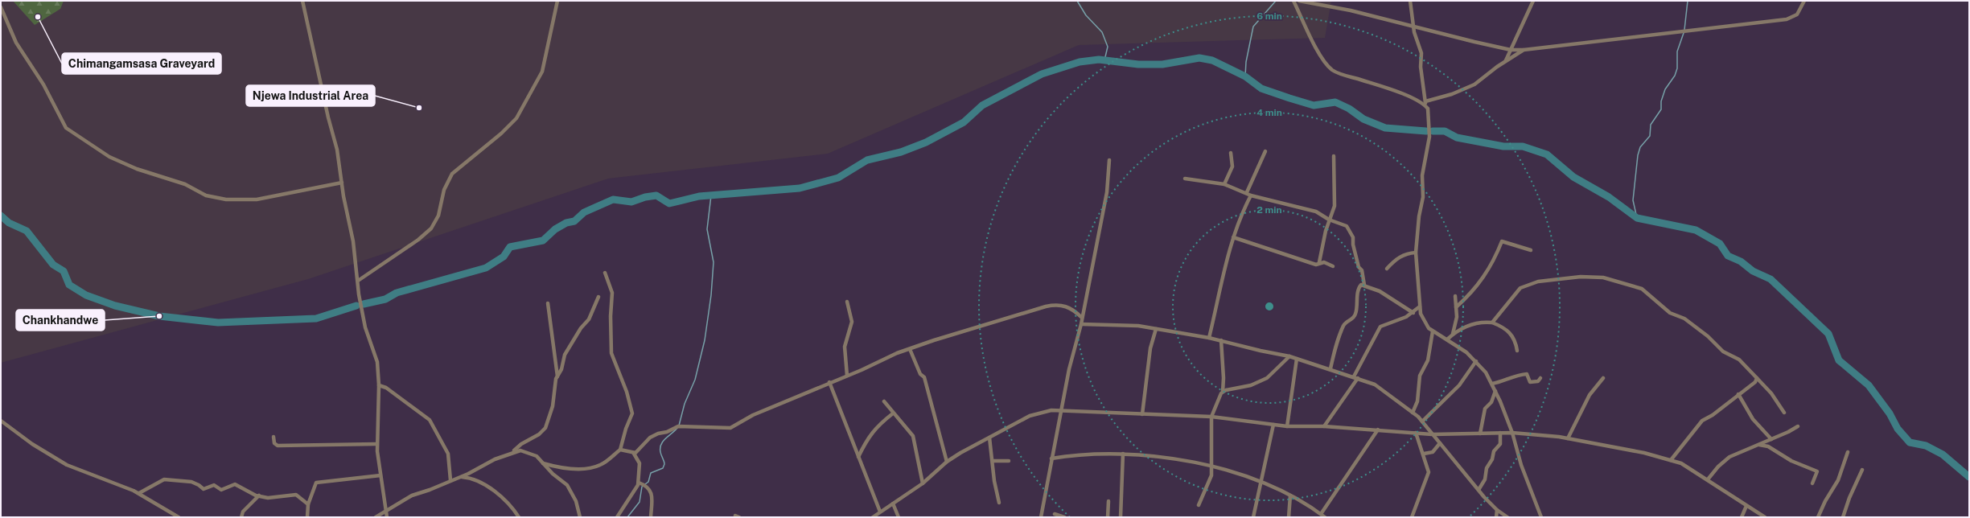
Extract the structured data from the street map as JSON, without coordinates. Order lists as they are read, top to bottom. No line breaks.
{"places":["Chimangamsasa Graveyard","Njewa Industrial Area","Chankhandwe"],"rings":["6 min","4 min","2 min"]}
